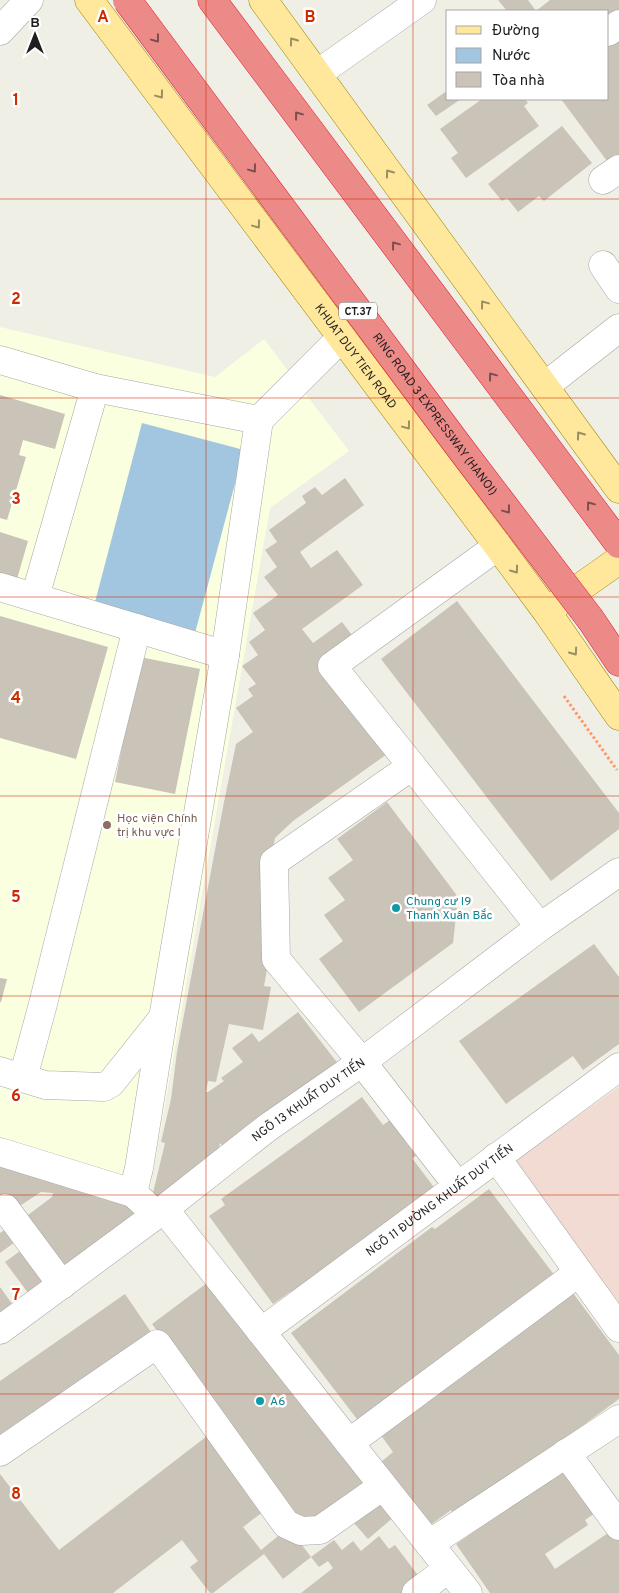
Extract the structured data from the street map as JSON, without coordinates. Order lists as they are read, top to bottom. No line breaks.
{"streets":{"highway":["CT.37","RING ROAD 3 EXPRESSWAY (HANOI)"],"main road":["KHUAT DUY TIEN ROAD"],"street":["NGÕ 13 KHUẤT DUY TIẾN","NGÕ 11 ĐƯỜNG KHUẤT DUY TIẾN"]},"places":["Học viện Chính trị khu vực I","Chung cư I9 Thanh Xuân Bắc","A6"],"legend":["Đường","Nước","Tòa nhà"],"north":"top","grid":{"columns":["A","B"],"rows":["1","2","3","4","5","6","7","8"]}}
